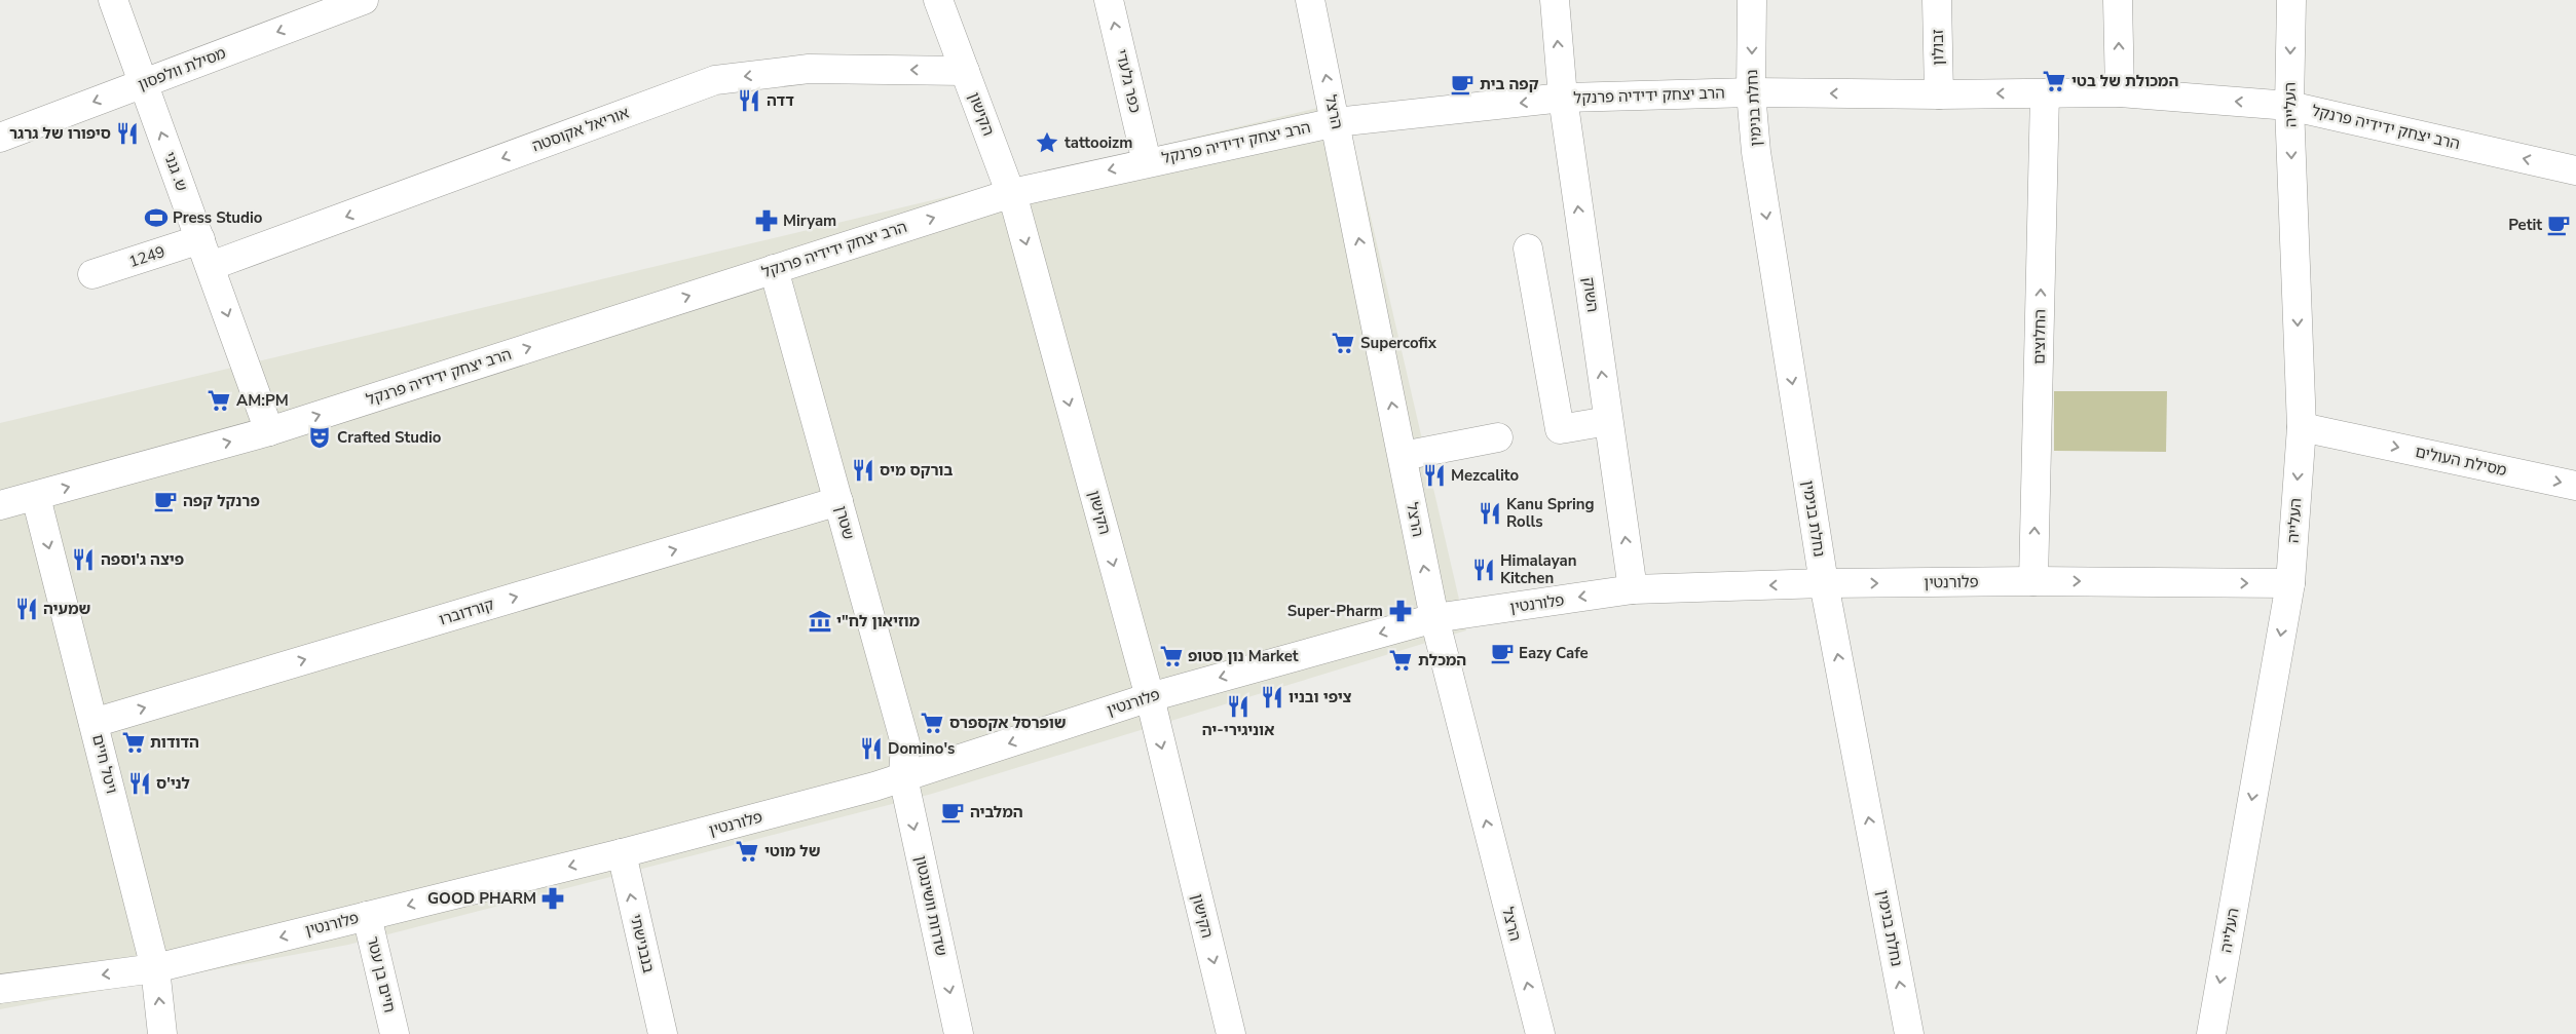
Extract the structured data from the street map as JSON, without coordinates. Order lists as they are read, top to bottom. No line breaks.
{"streets":{"street":["זבולון","מסילת וולפסון","כפר גלעדי","הרב יצחק ידידיה פרנקל","העלייה","נחלת בנימין","הרצל","הקישון","אוריאל אקוסטה","ש. גנני","1249","השוק","החלוצים","מסילת העולים","שטרן","פלורנטין","קורדוברו","ויטל חיים","שדרות וושינגטון","בנבנישתי","חיים בן עטר"]},"crossings":[["זבולון","הרב יצחק ידידיה פרנקל"],["מסילת וולפסון","ש. גנני"],["כפר גלעדי","הרב יצחק ידידיה פרנקל"],["הרב יצחק ידידיה פרנקל","העלייה"],["הרב יצחק ידידיה פרנקל","נחלת בנימין"],["הרב יצחק ידידיה פרנקל","הרצל"],["הרב יצחק ידידיה פרנקל","הקישון"],["הרב יצחק ידידיה פרנקל","ש. גנני"],["הרב יצחק ידידיה פרנקל","השוק"],["הרב יצחק ידידיה פרנקל","החלוצים"],["הרב יצחק ידידיה פרנקל","שטרן"],["הרב יצחק ידידיה פרנקל","ויטל חיים"],["העלייה","מסילת העולים"],["העלייה","פלורנטין"],["נחלת בנימין","פלורנטין"],["הרצל","פלורנטין"],["הקישון","אוריאל אקוסטה"],["הקישון","פלורנטין"],["אוריאל אקוסטה","ש. גנני"],["ש. גנני","1249"],["השוק","פלורנטין"],["החלוצים","פלורנטין"],["שטרן","פלורנטין"],["שטרן","קורדוברו"],["שטרן","שדרות וושינגטון"],["פלורנטין","ויטל חיים"],["פלורנטין","שדרות וושינגטון"],["פלורנטין","בנבנישתי"],["פלורנטין","חיים בן עטר"],["קורדוברו","ויטל חיים"]],"one_way":["מסילת וולפסון","כפר גלעדי","העלייה","הרצל","הקישון","אוריאל אקוסטה","השוק","החלוצים","מסילת העולים","קורדוברו","שדרות וושינגטון","בנבנישתי"],"places":{"supermarket":["המכולת של בטי","Supercofix","AM:PM","נון סטופ Market","המכלת","שופרסל אקספרס","הדודות","של מוטי"],"cafe":["קפה בית","Petit","פרנקל קפה","Eazy Cafe","המלביה"],"restaurant":["דדה","סיפורו של גרגר","בורקס מיס","Mezcalito","Kanu Spring Rolls","פיצה ג'וספה","Himalayan Kitchen","שמעיה","ציפי ובניו","אוניגירי-יה","Domino's","לני'ס"],"place":["tattooizm"],"sports":["Press Studio"],"pharmacy":["Miryam","Super-Pharm","GOOD PHARM"],"theatre":["Crafted Studio"],"museum":["מוזיאון לח\"י"]}}
